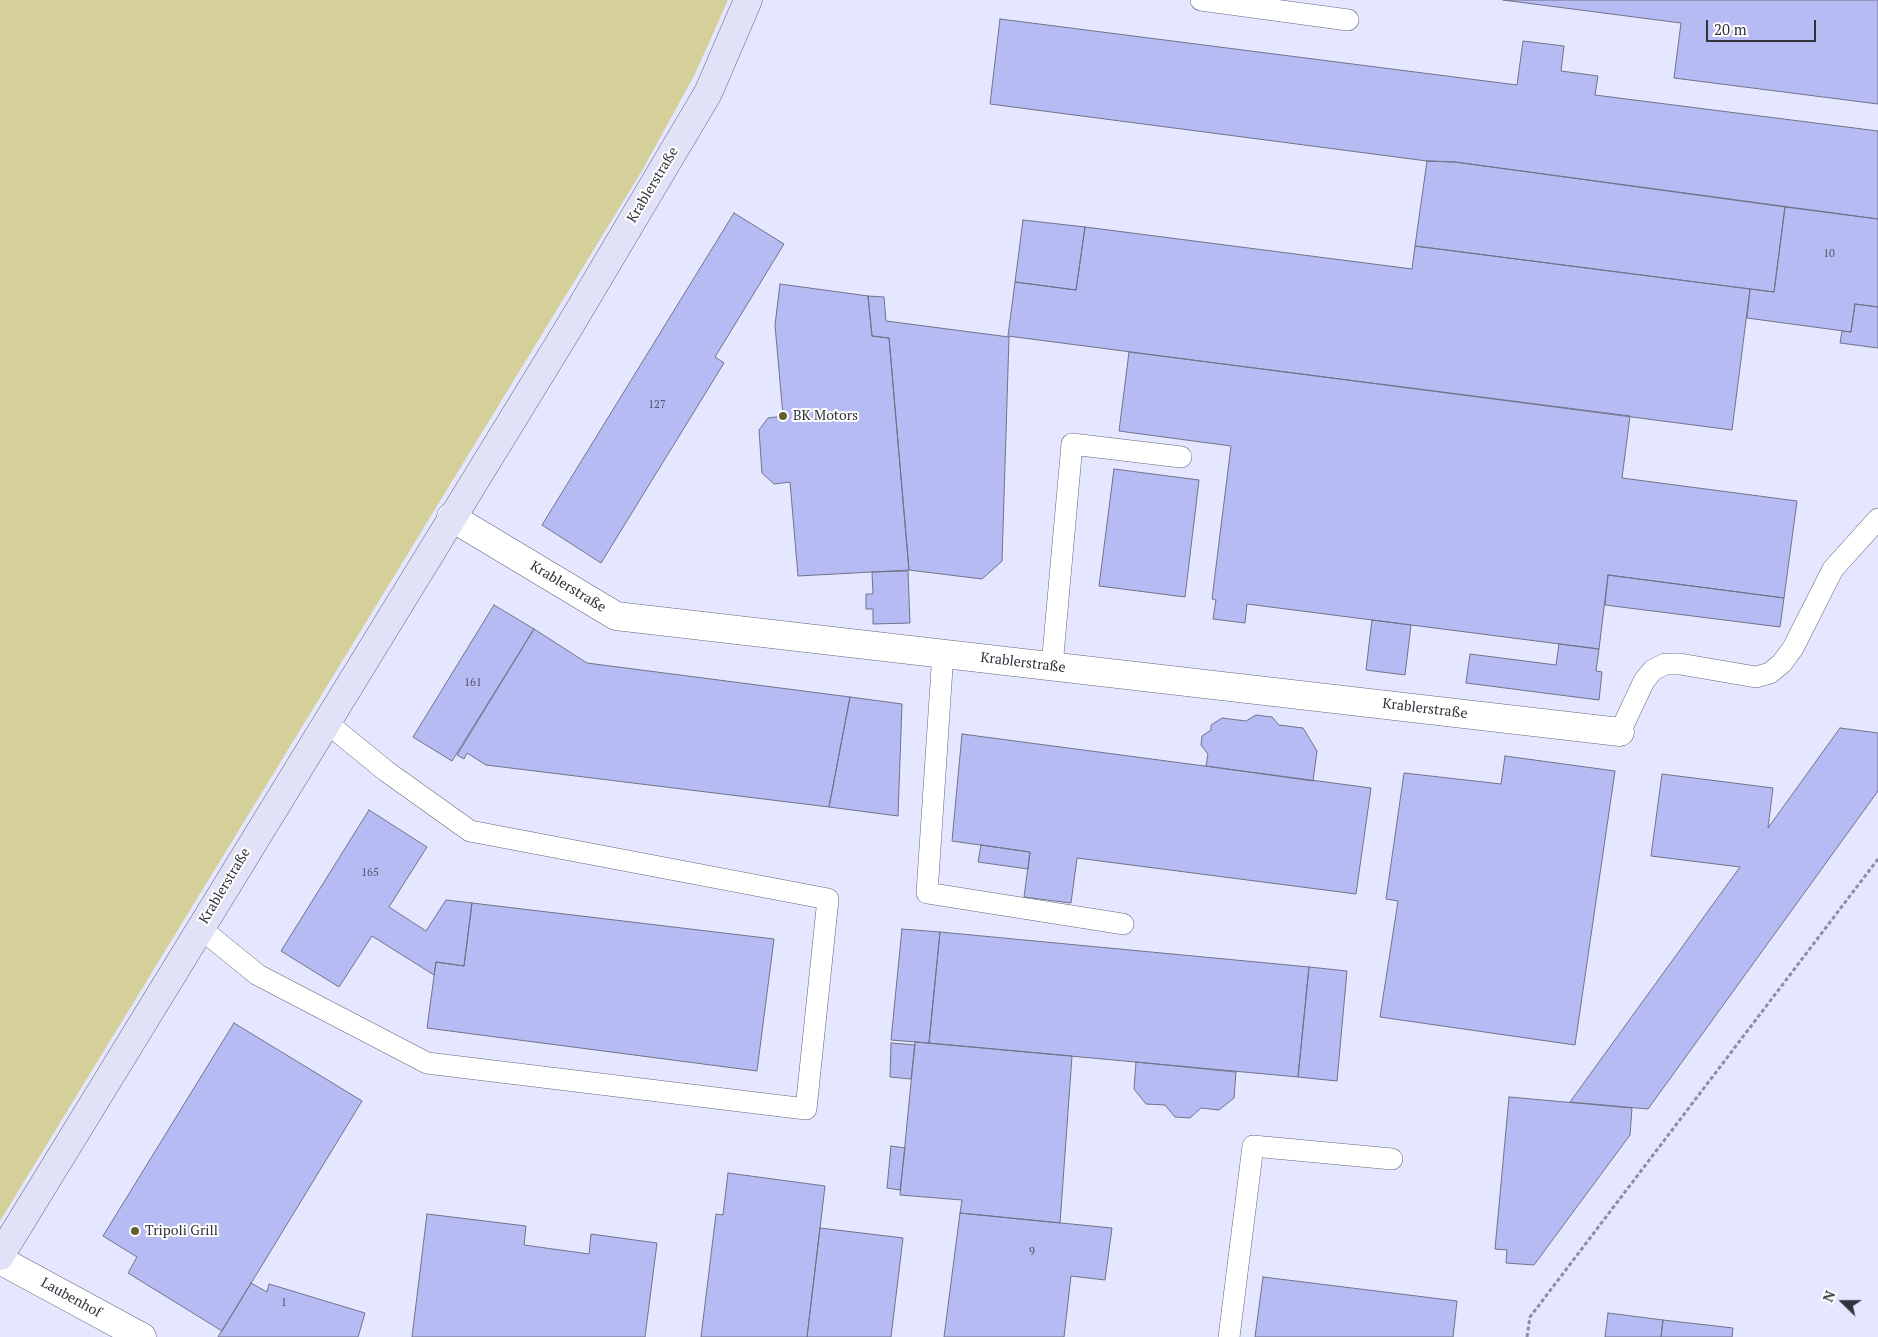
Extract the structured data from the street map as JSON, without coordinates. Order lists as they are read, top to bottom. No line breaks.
{"streets":{"street":["Krablerstraße","Laubenhof"]},"places":["BK Motors","Tripoli Grill"],"house_numbers":["10","127","161","165","9","1"],"scale_bar":"20 m","north":"left"}
